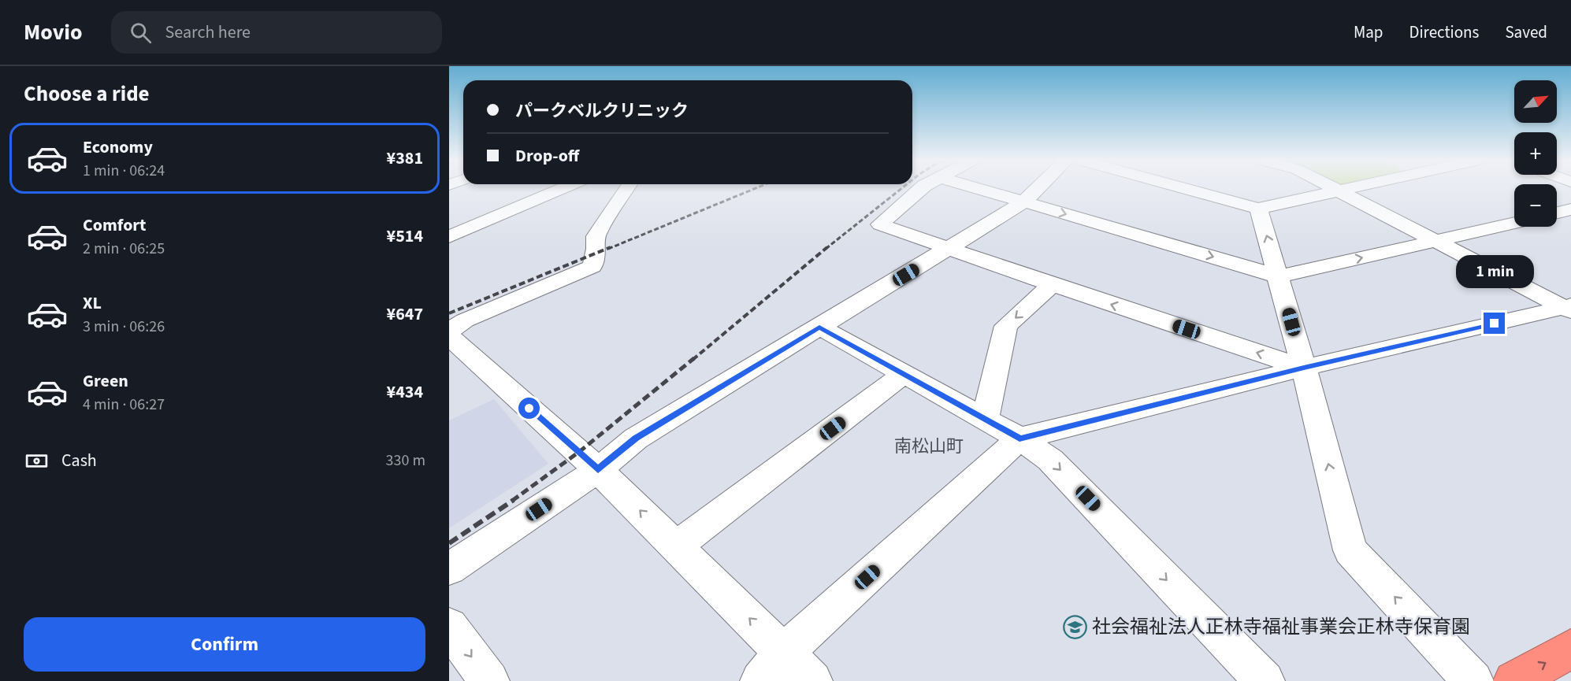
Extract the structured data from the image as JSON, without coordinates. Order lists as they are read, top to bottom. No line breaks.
{"districts":["南松山町"],"places":{"school or university":["社会福祉法人正林寺福祉事業会正林寺保育園"]},"north":"top right","page":{"header":"Movio","search":"Search here","nav":["Map","Directions","Saved"],"heading":"Choose a ride","map_buttons":["+","−"],"banner":["パークベルクリニック","Drop-off"],"list":[{"name":"Economy","note":"1 min · 06:24","value":"¥381"},{"name":"Comfort","note":"2 min · 06:25","value":"¥514"},{"name":"XL","note":"3 min · 06:26","value":"¥647"},{"name":"Green","note":"4 min · 06:27","value":"¥434"}],"bubble":"1 min","pay":["Cash","330 m"],"buttons":"Confirm"}}
